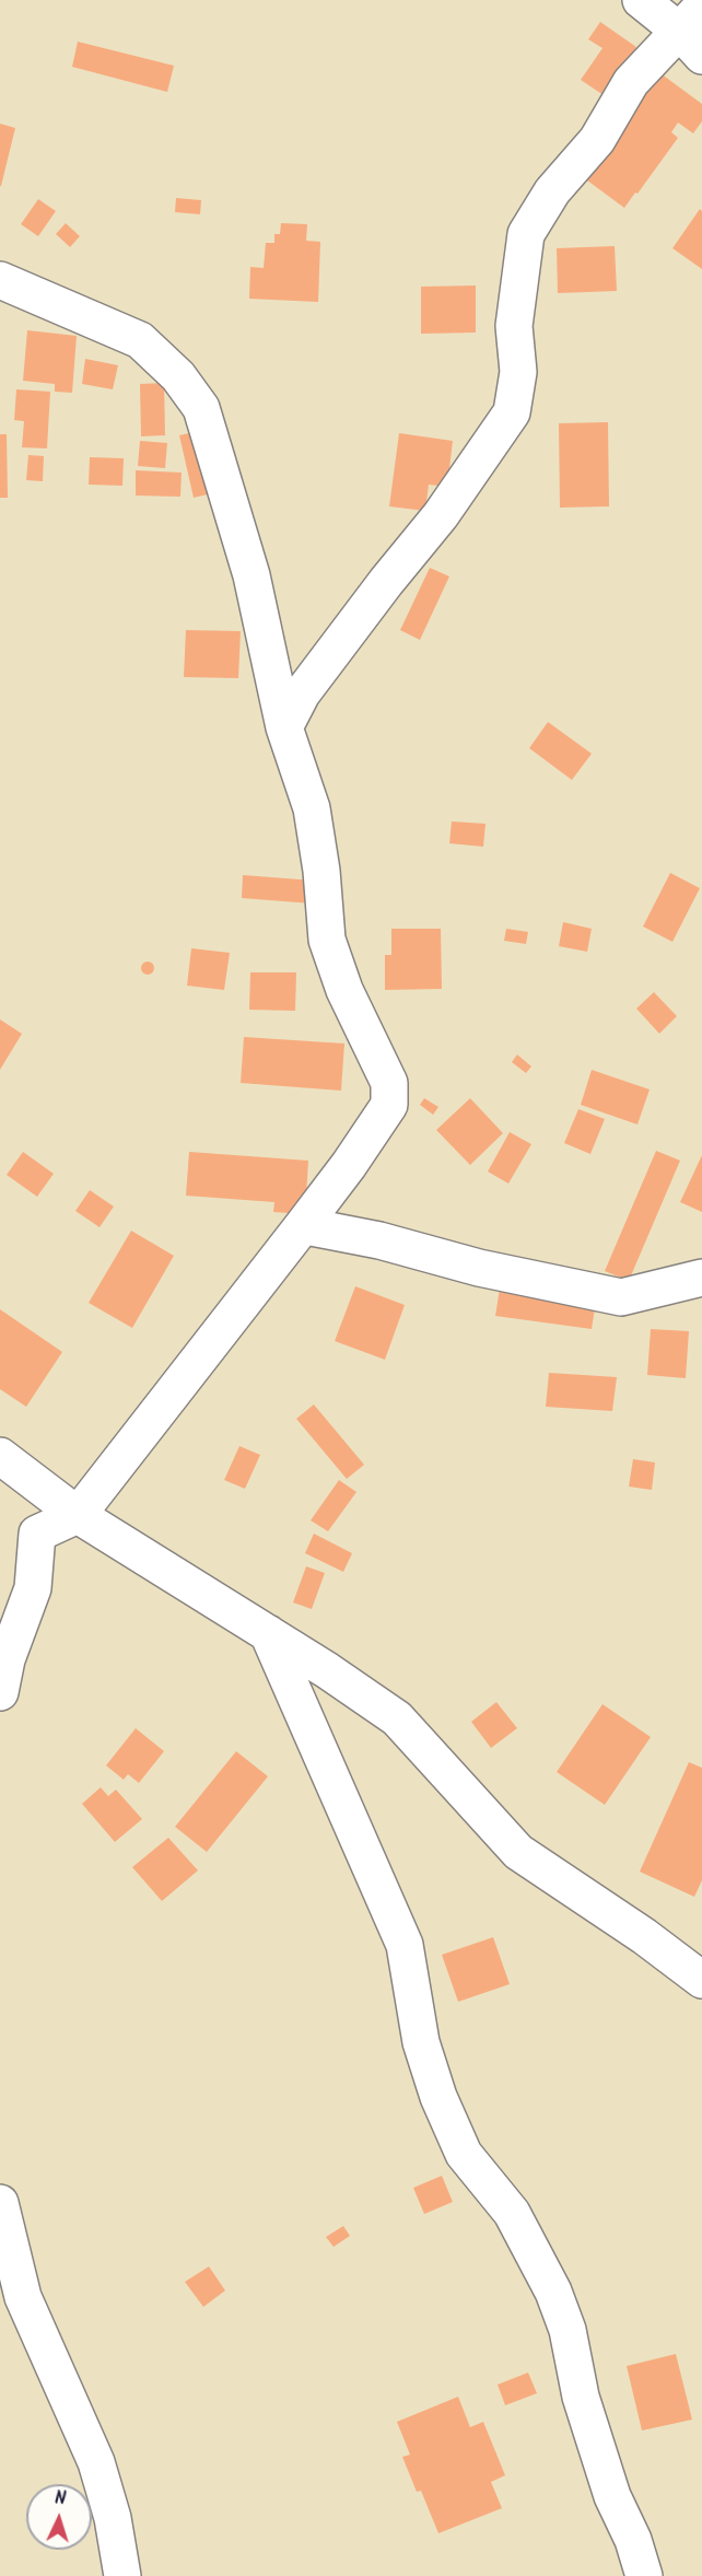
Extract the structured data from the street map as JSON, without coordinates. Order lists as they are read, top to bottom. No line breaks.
{"north":"top"}
